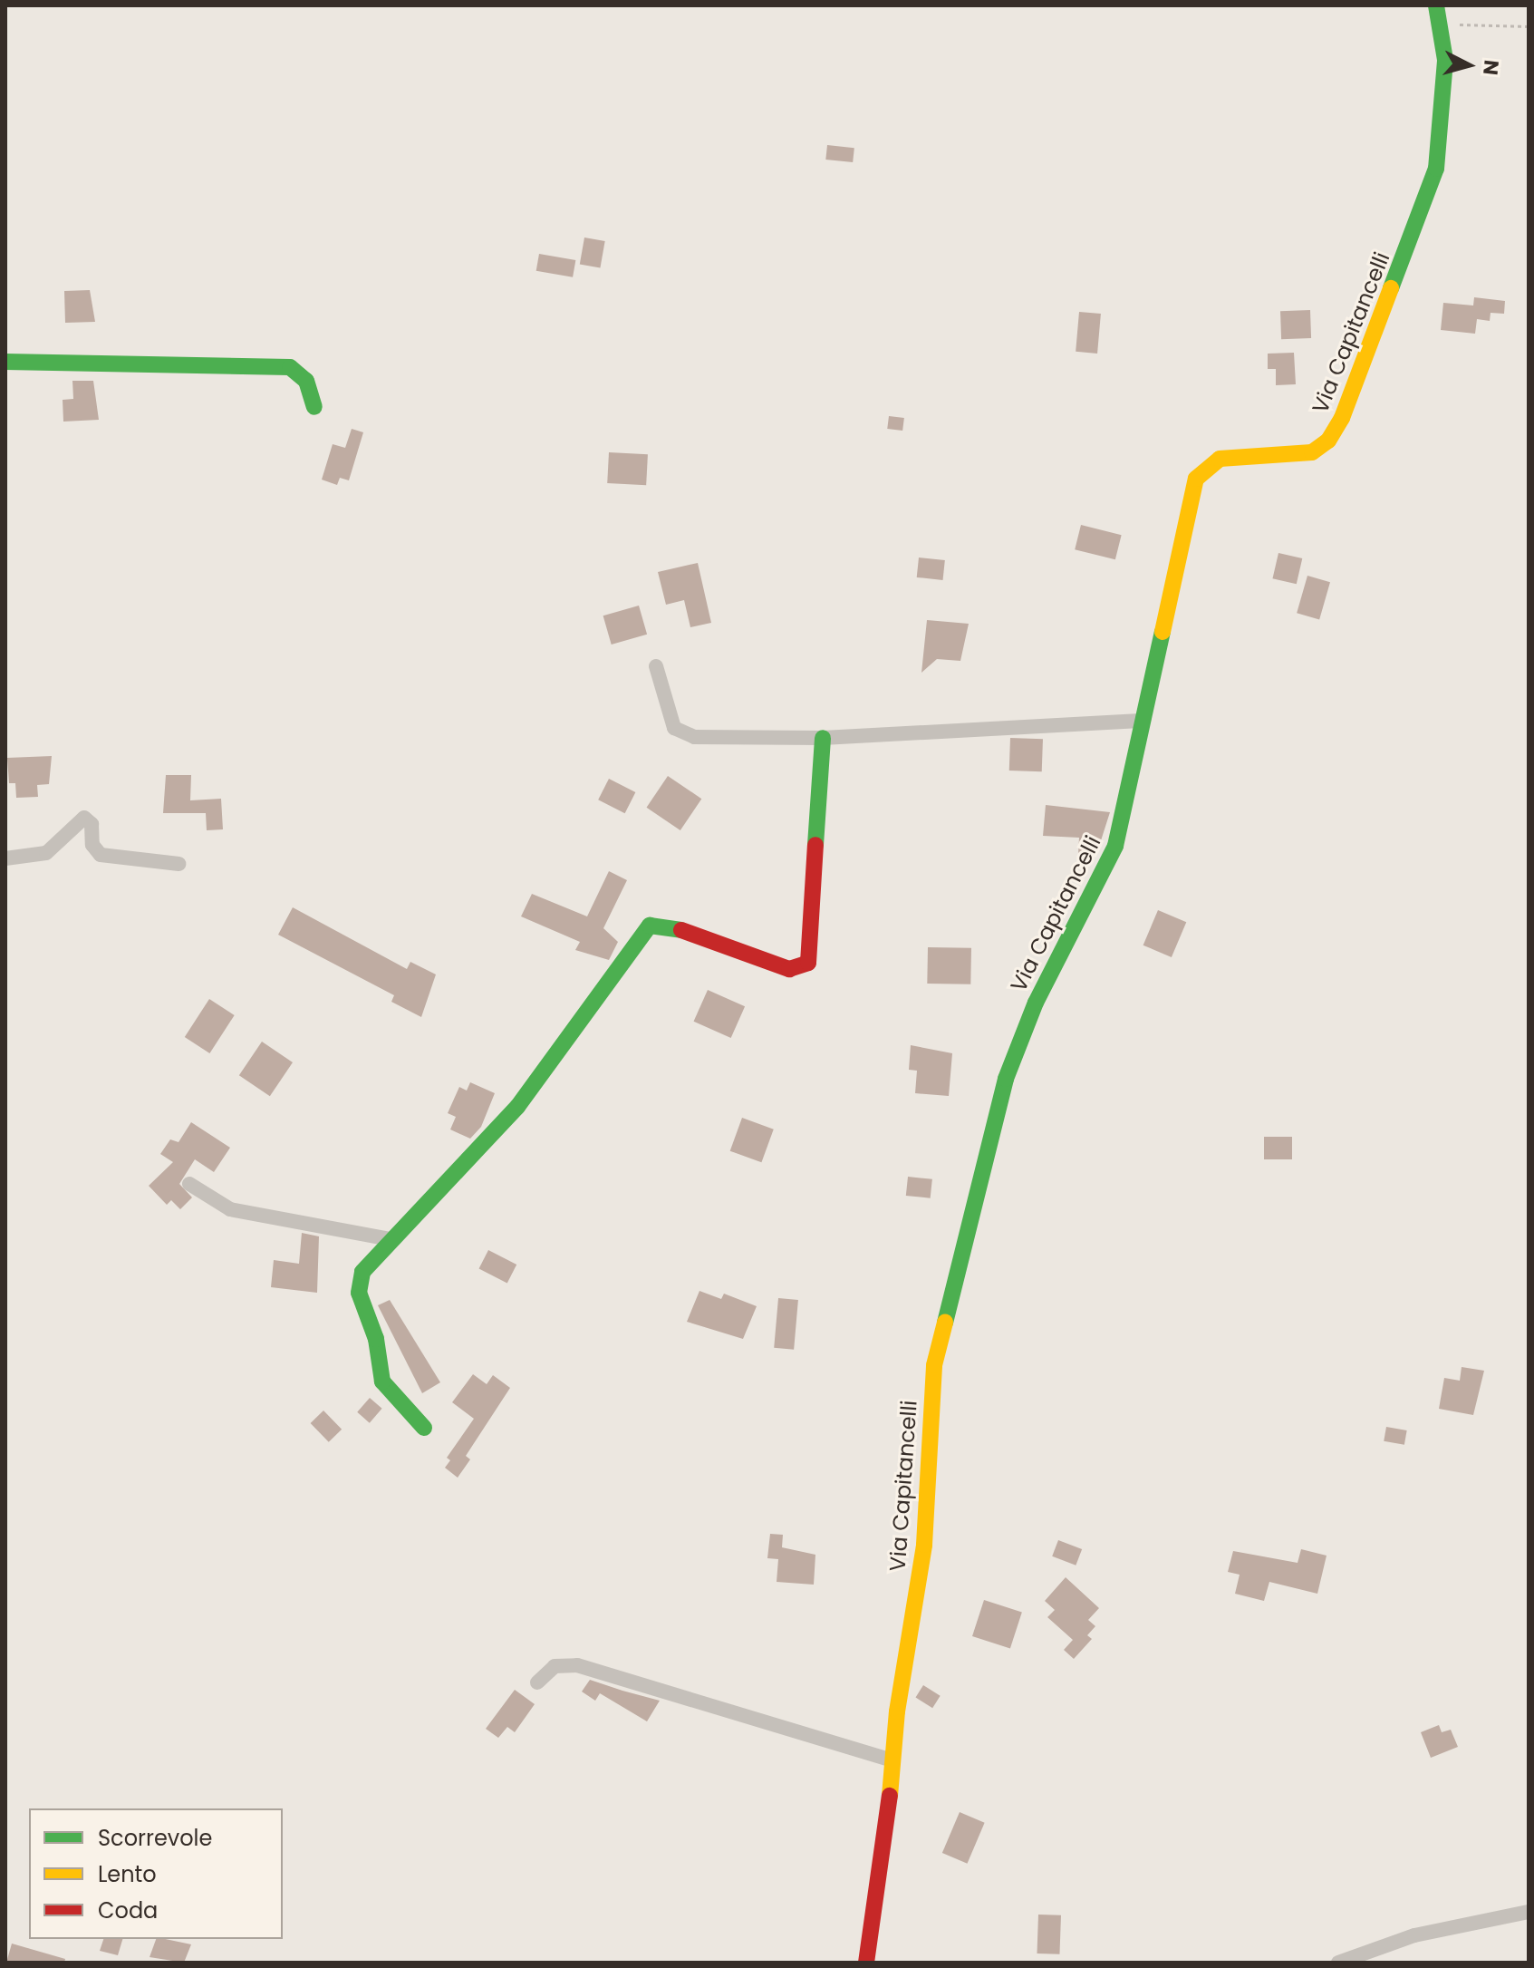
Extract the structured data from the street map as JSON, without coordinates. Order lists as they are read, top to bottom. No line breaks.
{"streets":{"street":["Via Capitancelli"]},"legend":["Scorrevole","Lento","Coda"],"north":"right"}
